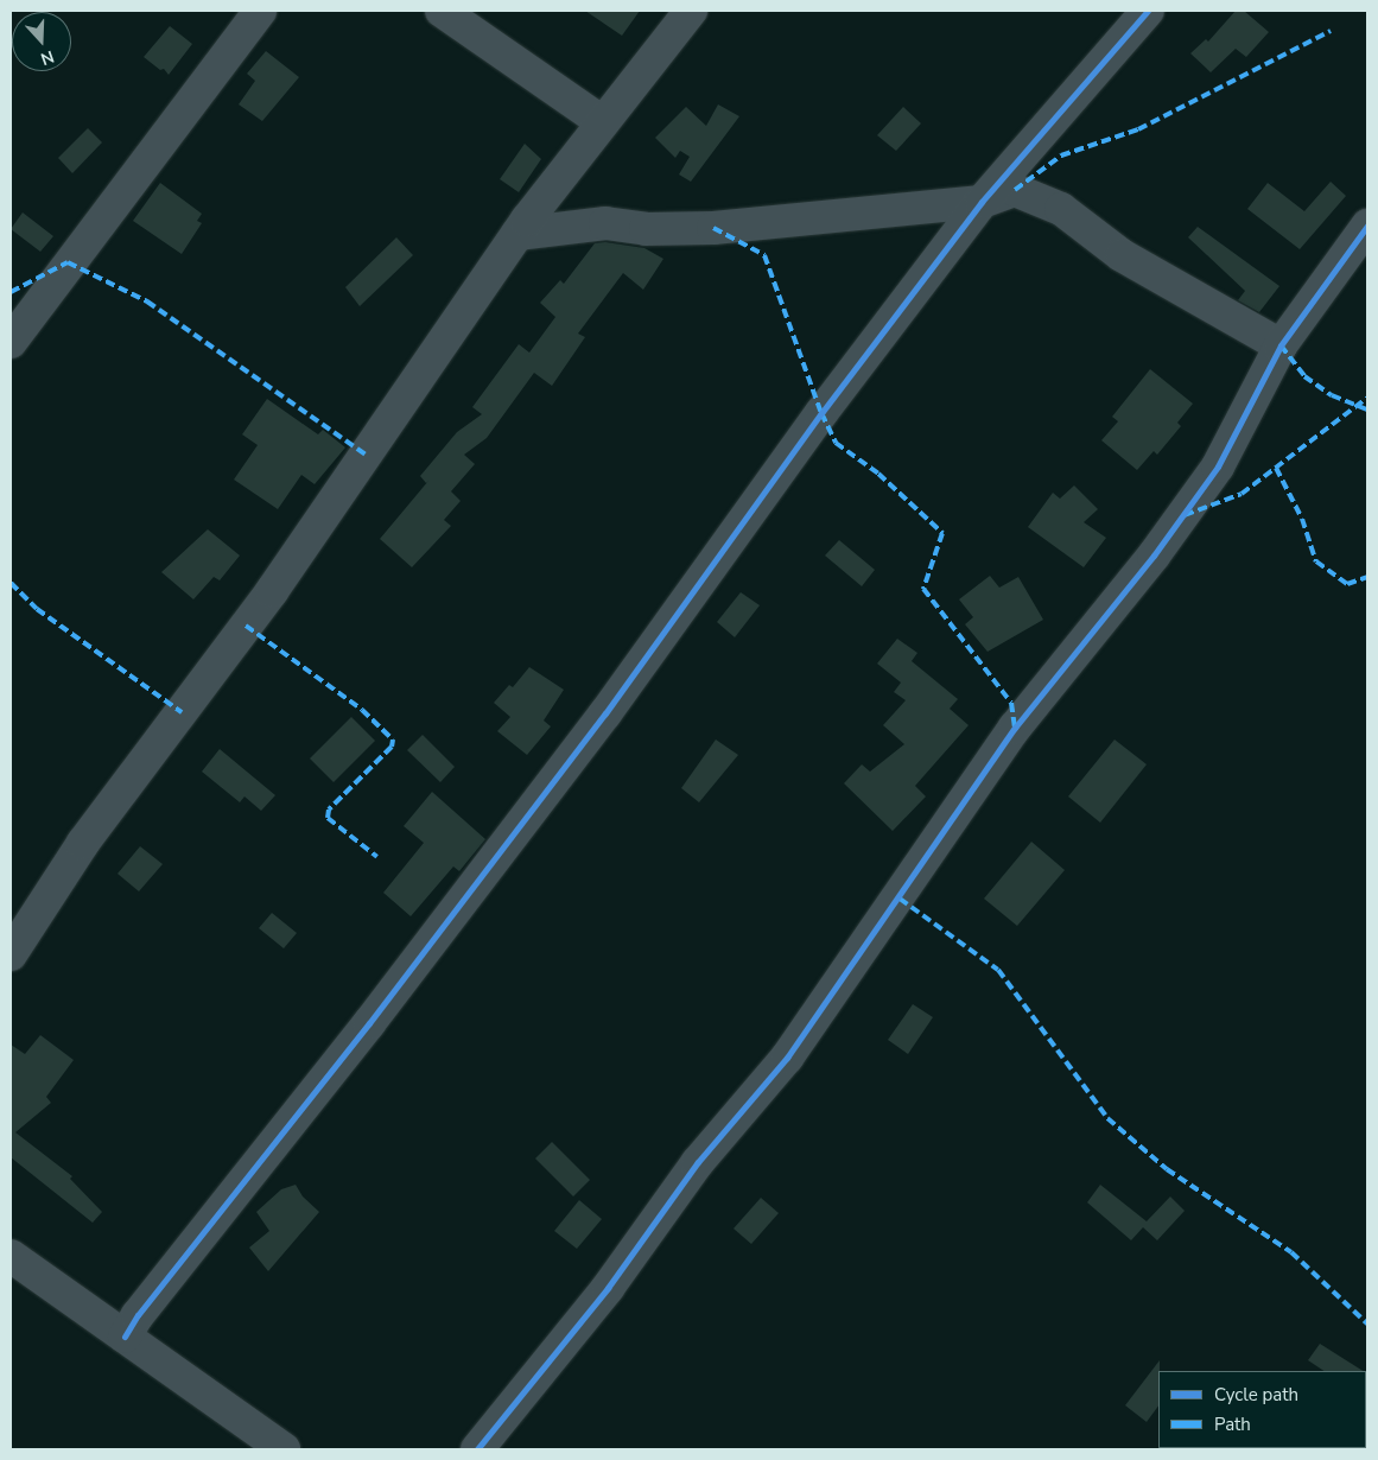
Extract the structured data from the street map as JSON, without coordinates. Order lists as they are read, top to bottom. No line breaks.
{"legend":["Cycle path","Path"],"north":"bottom"}
